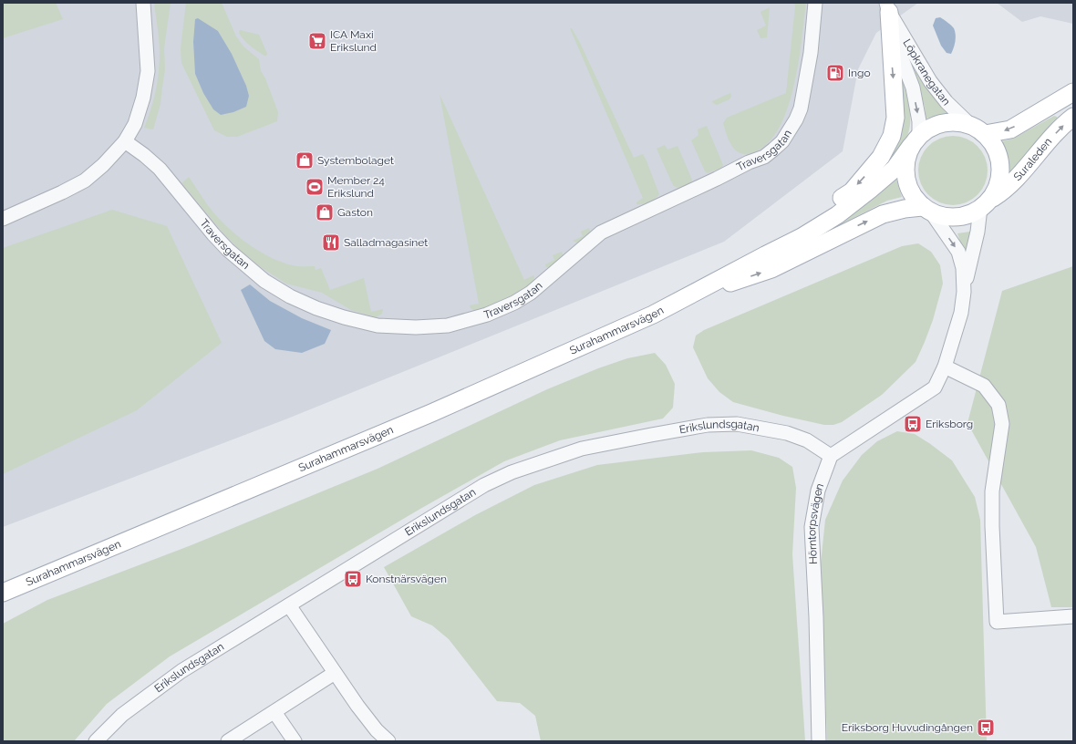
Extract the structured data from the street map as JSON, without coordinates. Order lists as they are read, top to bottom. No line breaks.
{"streets":{"main road":["Suraleden","Surahammarsvägen"],"street":["Löpkranegatan","Traversgatan","Erikslundsgatan","Hörntorpsvägen"]},"crossings":[["Löpkranegatan","Suraleden"],["Löpkranegatan","Surahammarsvägen"],["Suraleden","Surahammarsvägen"],["Erikslundsgatan","Hörntorpsvägen"]],"one_way":["Löpkranegatan","Suraleden"],"places":{"supermarket":["ICA Maxi Erikslund"],"fuel station":["Ingo"],"shop":["Systembolaget","Gaston"],"sports":["Member 24 Erikslund"],"restaurant":["Salladmagasinet"],"bus stop":["Eriksborg","Konstnärsvägen","Eriksborg Huvudingången"]}}
